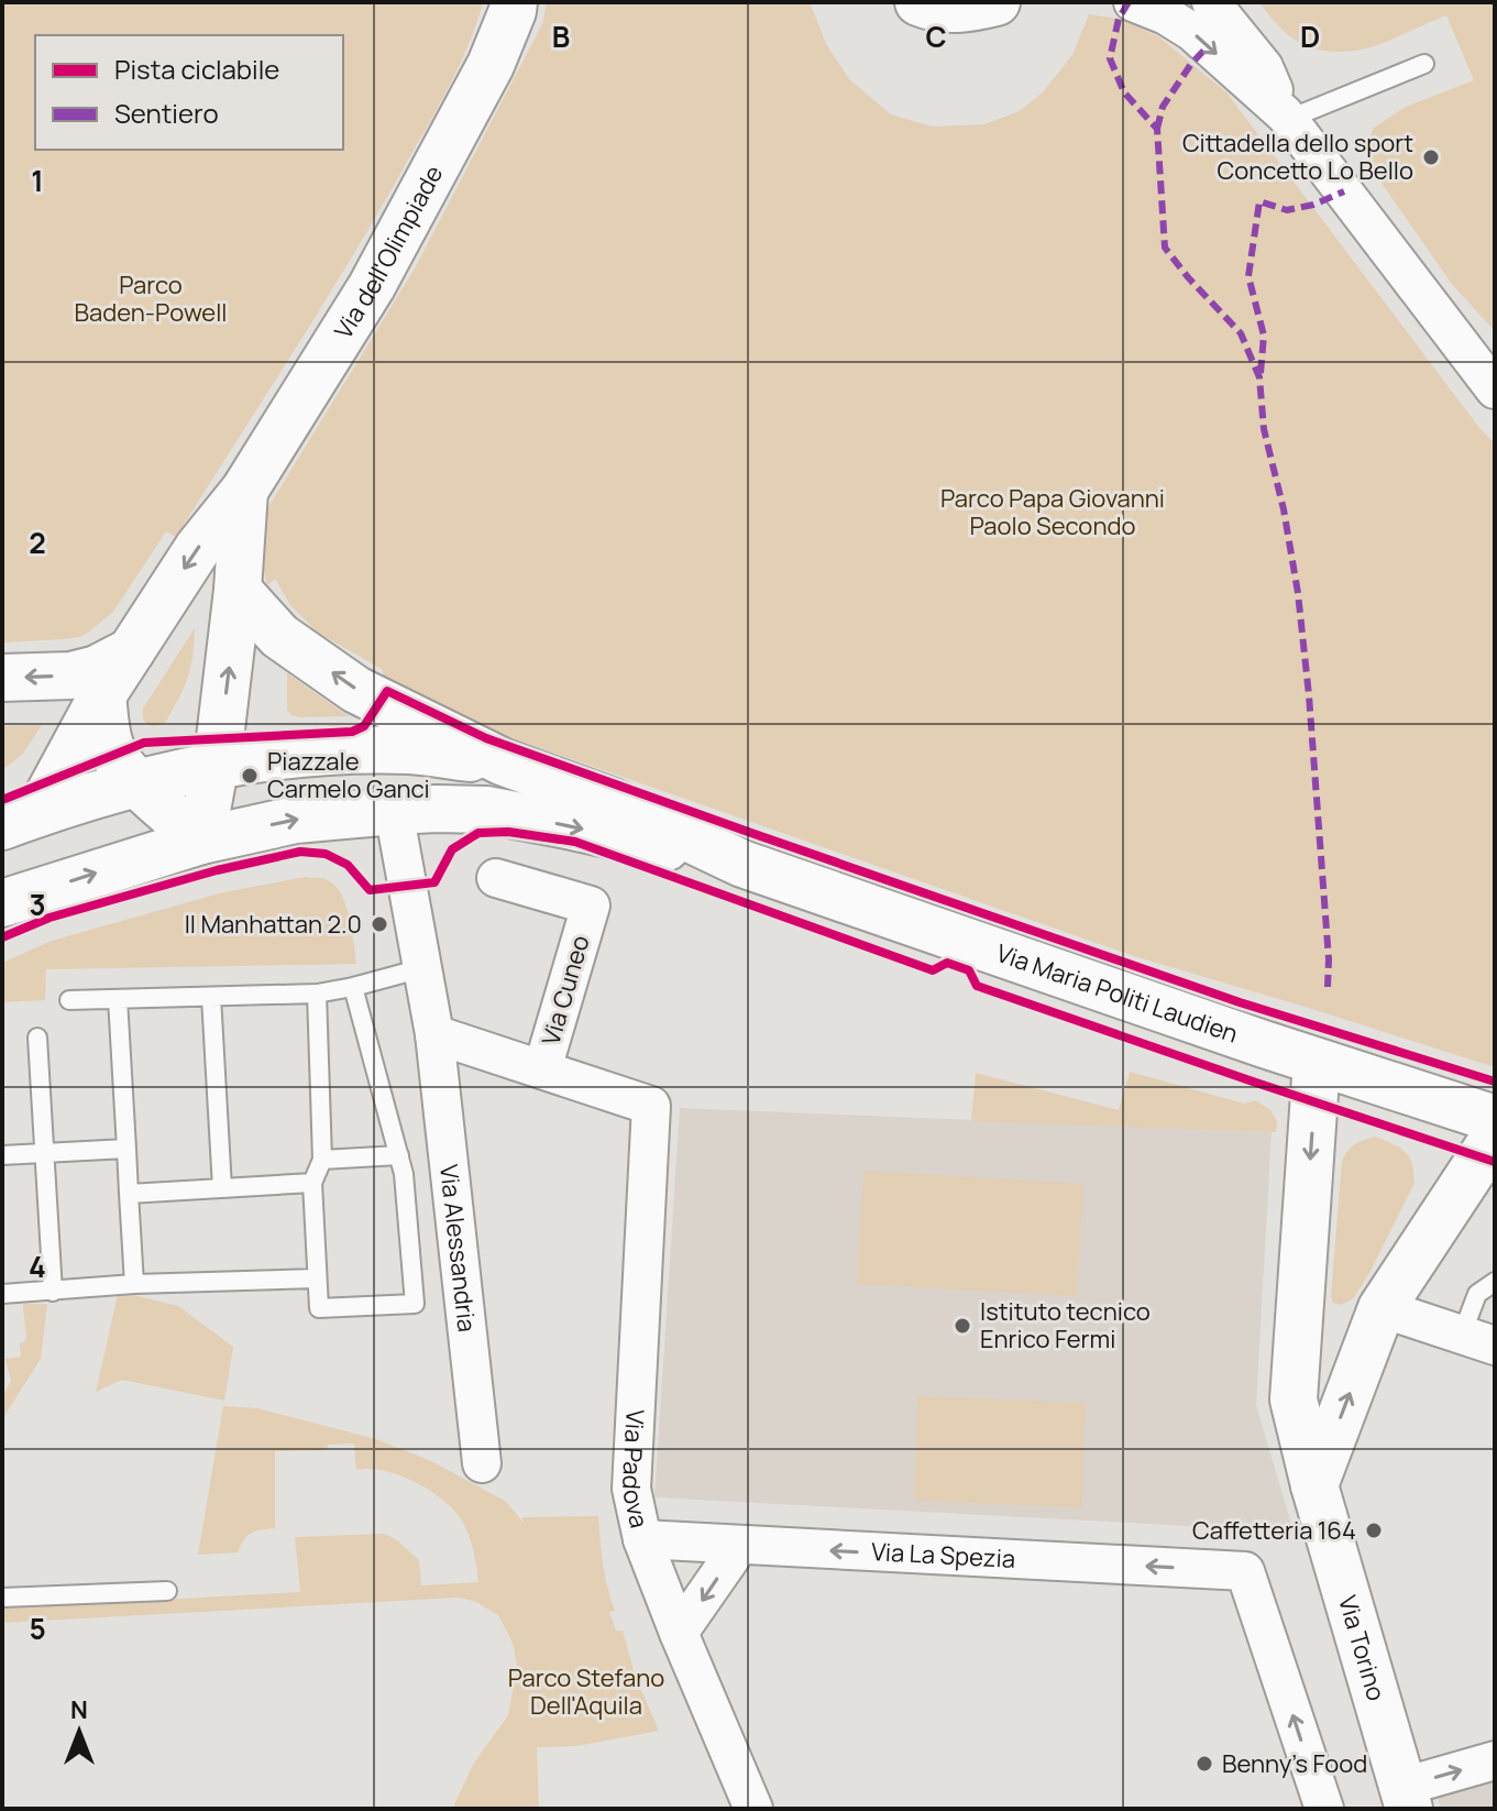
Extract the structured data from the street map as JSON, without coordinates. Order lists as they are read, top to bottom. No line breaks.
{"streets":{"street":["Via dell'Olimpiade","Via Cuneo","Via Maria Politi Laudien","Via Alessandria","Via Padova","Via La Spezia","Via Torino"]},"crossings":[["Via Cuneo","Via Padova"],["Via Maria Politi Laudien","Via Torino"],["Via Padova","Via La Spezia"]],"one_way":["Via La Spezia"],"parks":["Parco Baden-Powell","Parco Papa Giovanni Paolo Secondo","Parco Stefano Dell'Aquila"],"places":["Cittadella dello sport Concetto Lo Bello","Piazzale Carmelo Ganci","Il Manhattan 2.0","Istituto tecnico Enrico Fermi","Caffetteria 164","Benny's Food"],"legend":["Pista ciclabile","Sentiero"],"north":"top","grid":{"columns":["B","C","D"],"rows":["1","2","3","4","5"]}}
